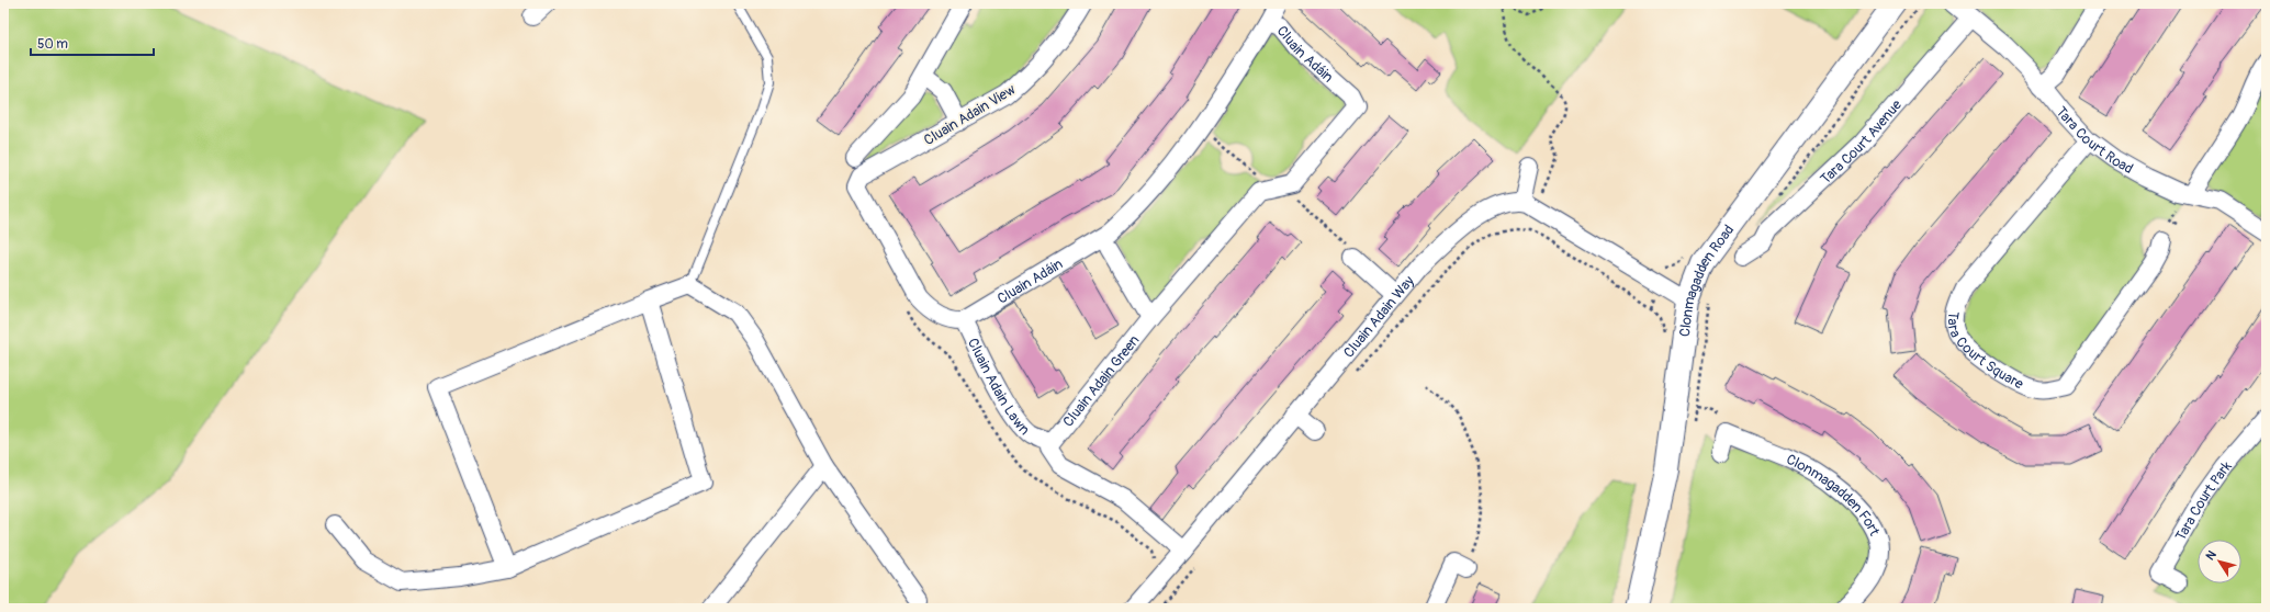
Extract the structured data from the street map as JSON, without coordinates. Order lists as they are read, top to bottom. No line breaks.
{"streets":{"street":["Cluain Adáin","Cluain Adain View","Tara Court Road","Tara Court Avenue","Clonmagadden Road","Cluain Adain Way","Tara Court Square","Cluain Adain Green","Cluain Adain Lawn","Clonmagadden Fort","Tara Court Park"]},"crossings":[["Cluain Adáin","Cluain Adain Green"],["Cluain Adáin","Cluain Adain Lawn"],["Cluain Adain View","Cluain Adain Lawn"],["Tara Court Road","Tara Court Avenue"],["Tara Court Road","Tara Court Square"],["Cluain Adain Way","Cluain Adain Lawn"],["Cluain Adain Green","Cluain Adain Lawn"]],"scale_bar":"50 m","north":"top left"}
